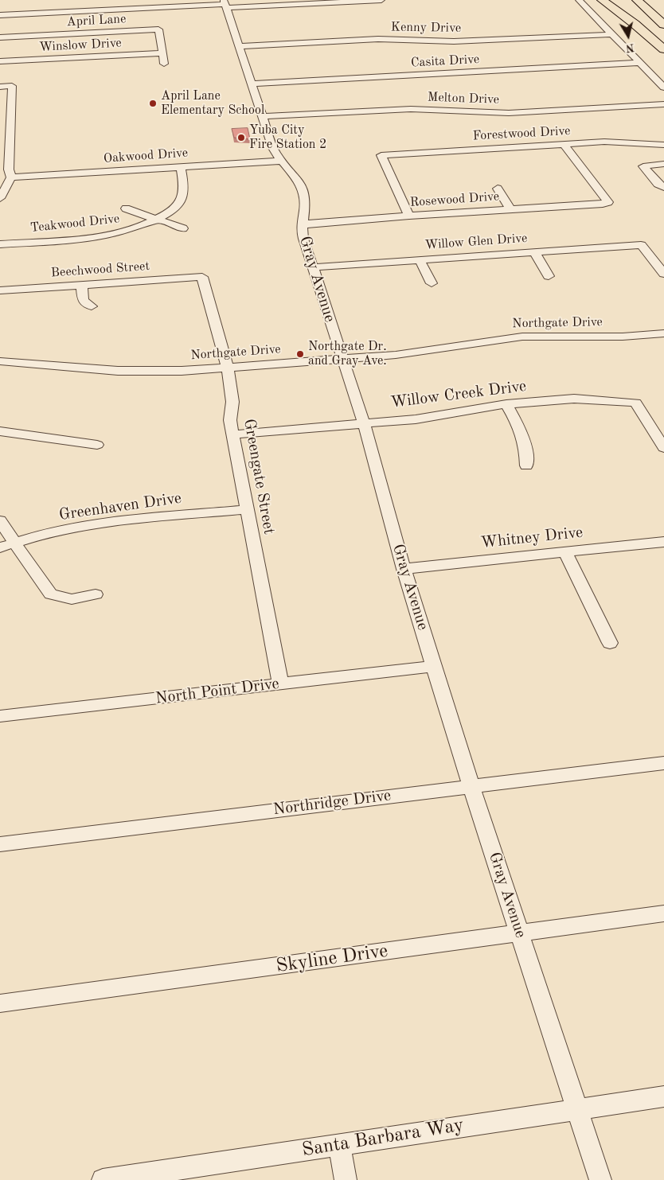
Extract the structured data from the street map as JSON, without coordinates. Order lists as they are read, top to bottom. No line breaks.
{"streets":{"street":["April Lane","Kenny Drive","Winslow Drive","Casita Drive","Melton Drive","Forestwood Drive","Oakwood Drive","Rosewood Drive","Teakwood Drive","Willow Glen Drive","Beechwood Street","Gray Avenue","Northgate Drive","Willow Creek Drive","Greengate Street","Greenhaven Drive","Whitney Drive","North Point Drive","Northridge Drive","Skyline Drive","Santa Barbara Way"]},"crossings":[["April Lane","Winslow Drive"],["Kenny Drive","Gray Avenue"],["Casita Drive","Gray Avenue"],["Melton Drive","Gray Avenue"],["Forestwood Drive","Rosewood Drive"],["Oakwood Drive","Teakwood Drive"],["Oakwood Drive","Gray Avenue"],["Rosewood Drive","Gray Avenue"],["Willow Glen Drive","Gray Avenue"],["Beechwood Street","Greengate Street"],["Gray Avenue","Northgate Drive"],["Gray Avenue","Willow Creek Drive"],["Gray Avenue","Whitney Drive"],["Gray Avenue","North Point Drive"],["Gray Avenue","Northridge Drive"],["Gray Avenue","Skyline Drive"],["Gray Avenue","Santa Barbara Way"],["Northgate Drive","Greengate Street"],["Willow Creek Drive","Greengate Street"],["Greengate Street","Greenhaven Drive"],["Greengate Street","North Point Drive"]],"places":["April Lane Elementary School","Yuba City Fire Station 2","Northgate Dr. and Gray Ave."],"north":"bottom"}
